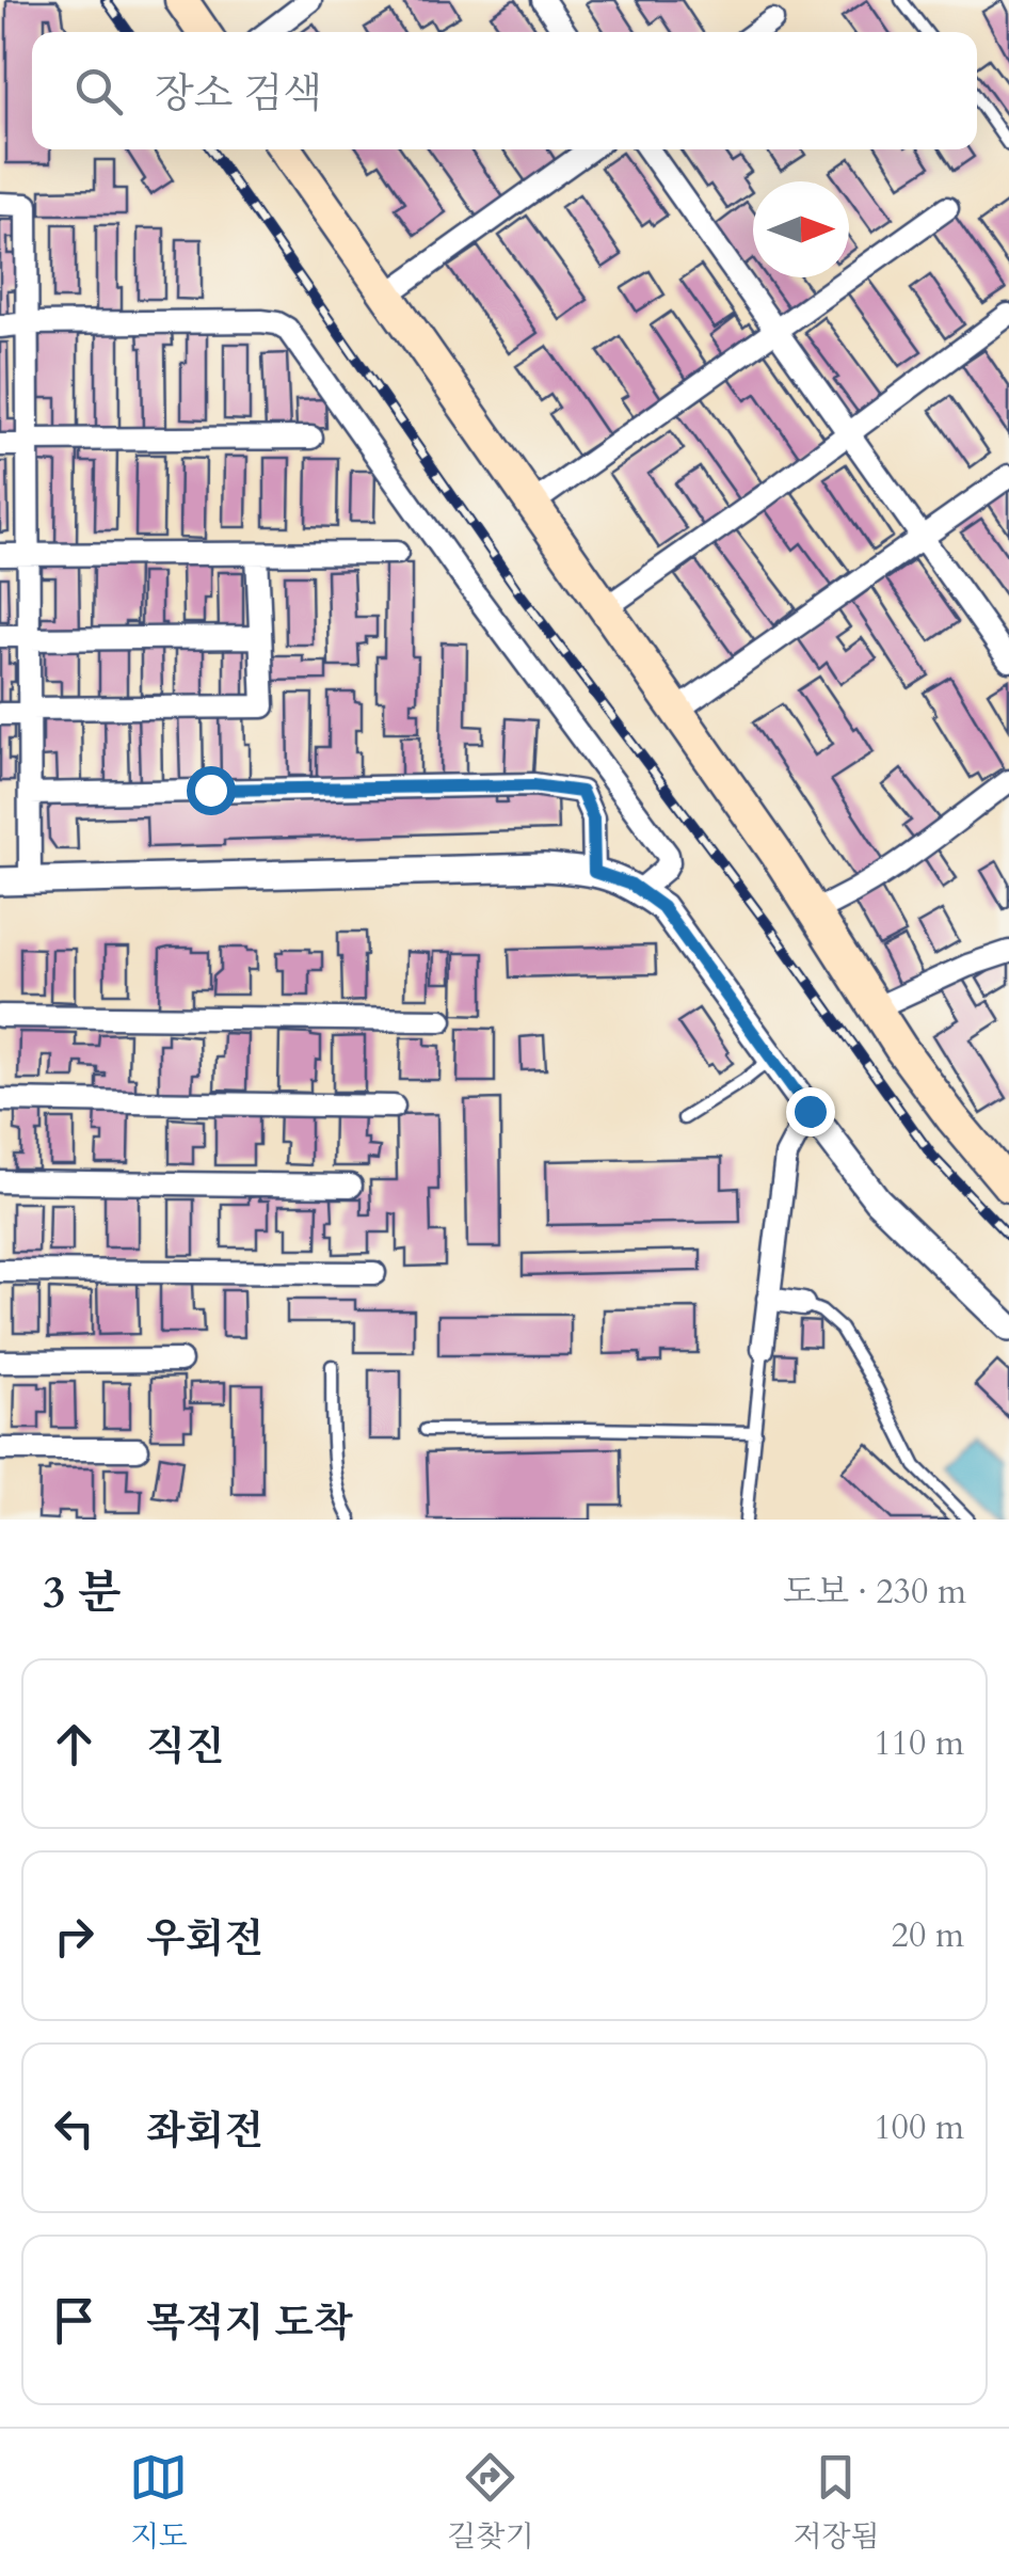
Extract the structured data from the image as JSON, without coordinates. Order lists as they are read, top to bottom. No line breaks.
{"north":"right","page":{"search":"장소 검색","heading":["3 분","도보 · 230 m"],"list":[["직진","110 m"],["우회전","20 m"],["좌회전","100 m"],"목적지 도착"],"nav":["지도","길찾기","저장됨"]}}
